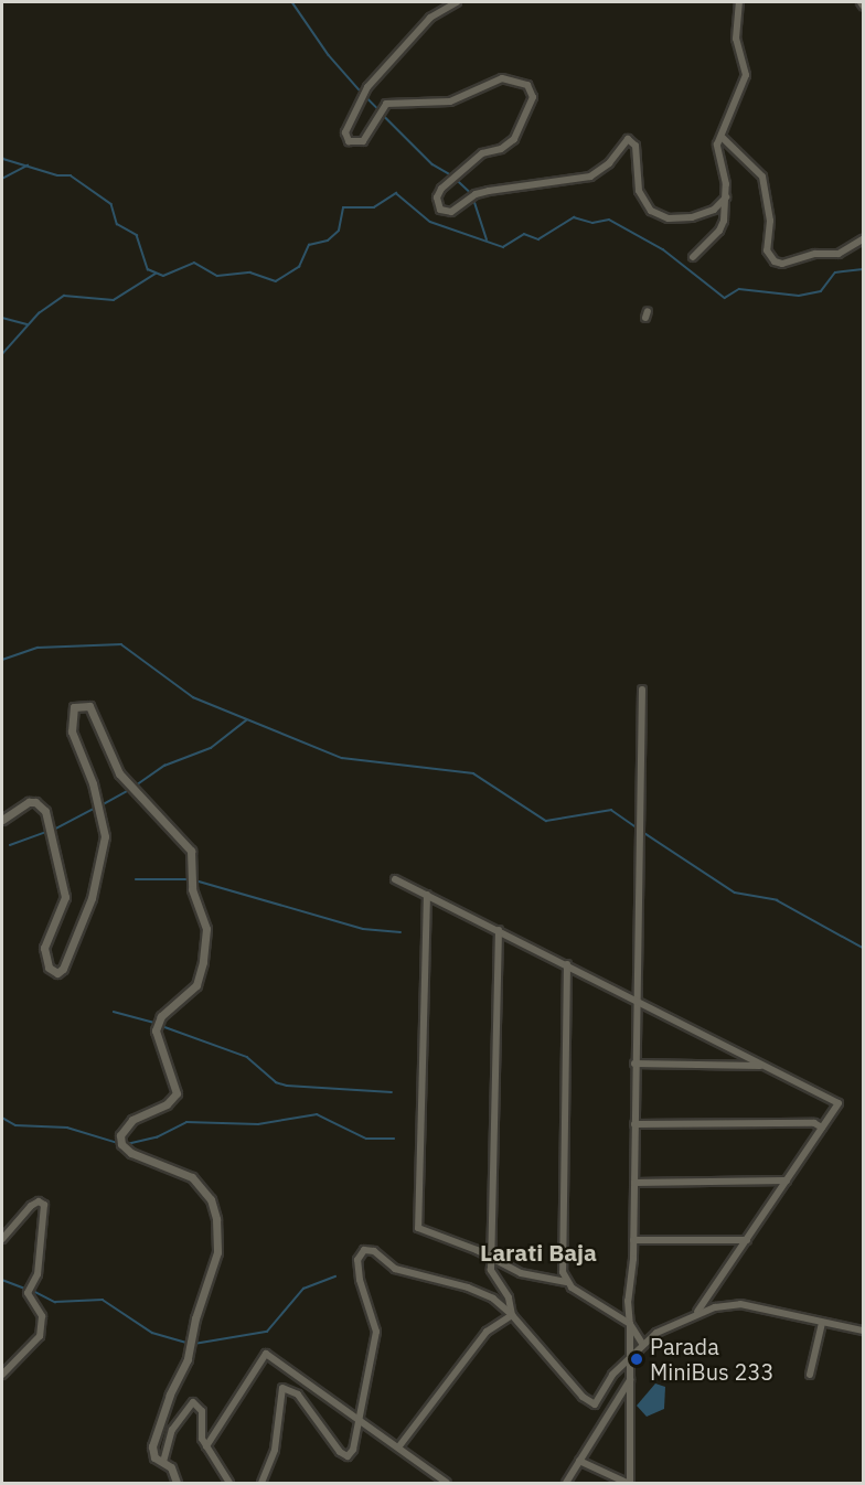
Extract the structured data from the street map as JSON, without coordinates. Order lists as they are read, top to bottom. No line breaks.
{"districts":["Larati Baja"],"places":["Parada MiniBus 233"]}
